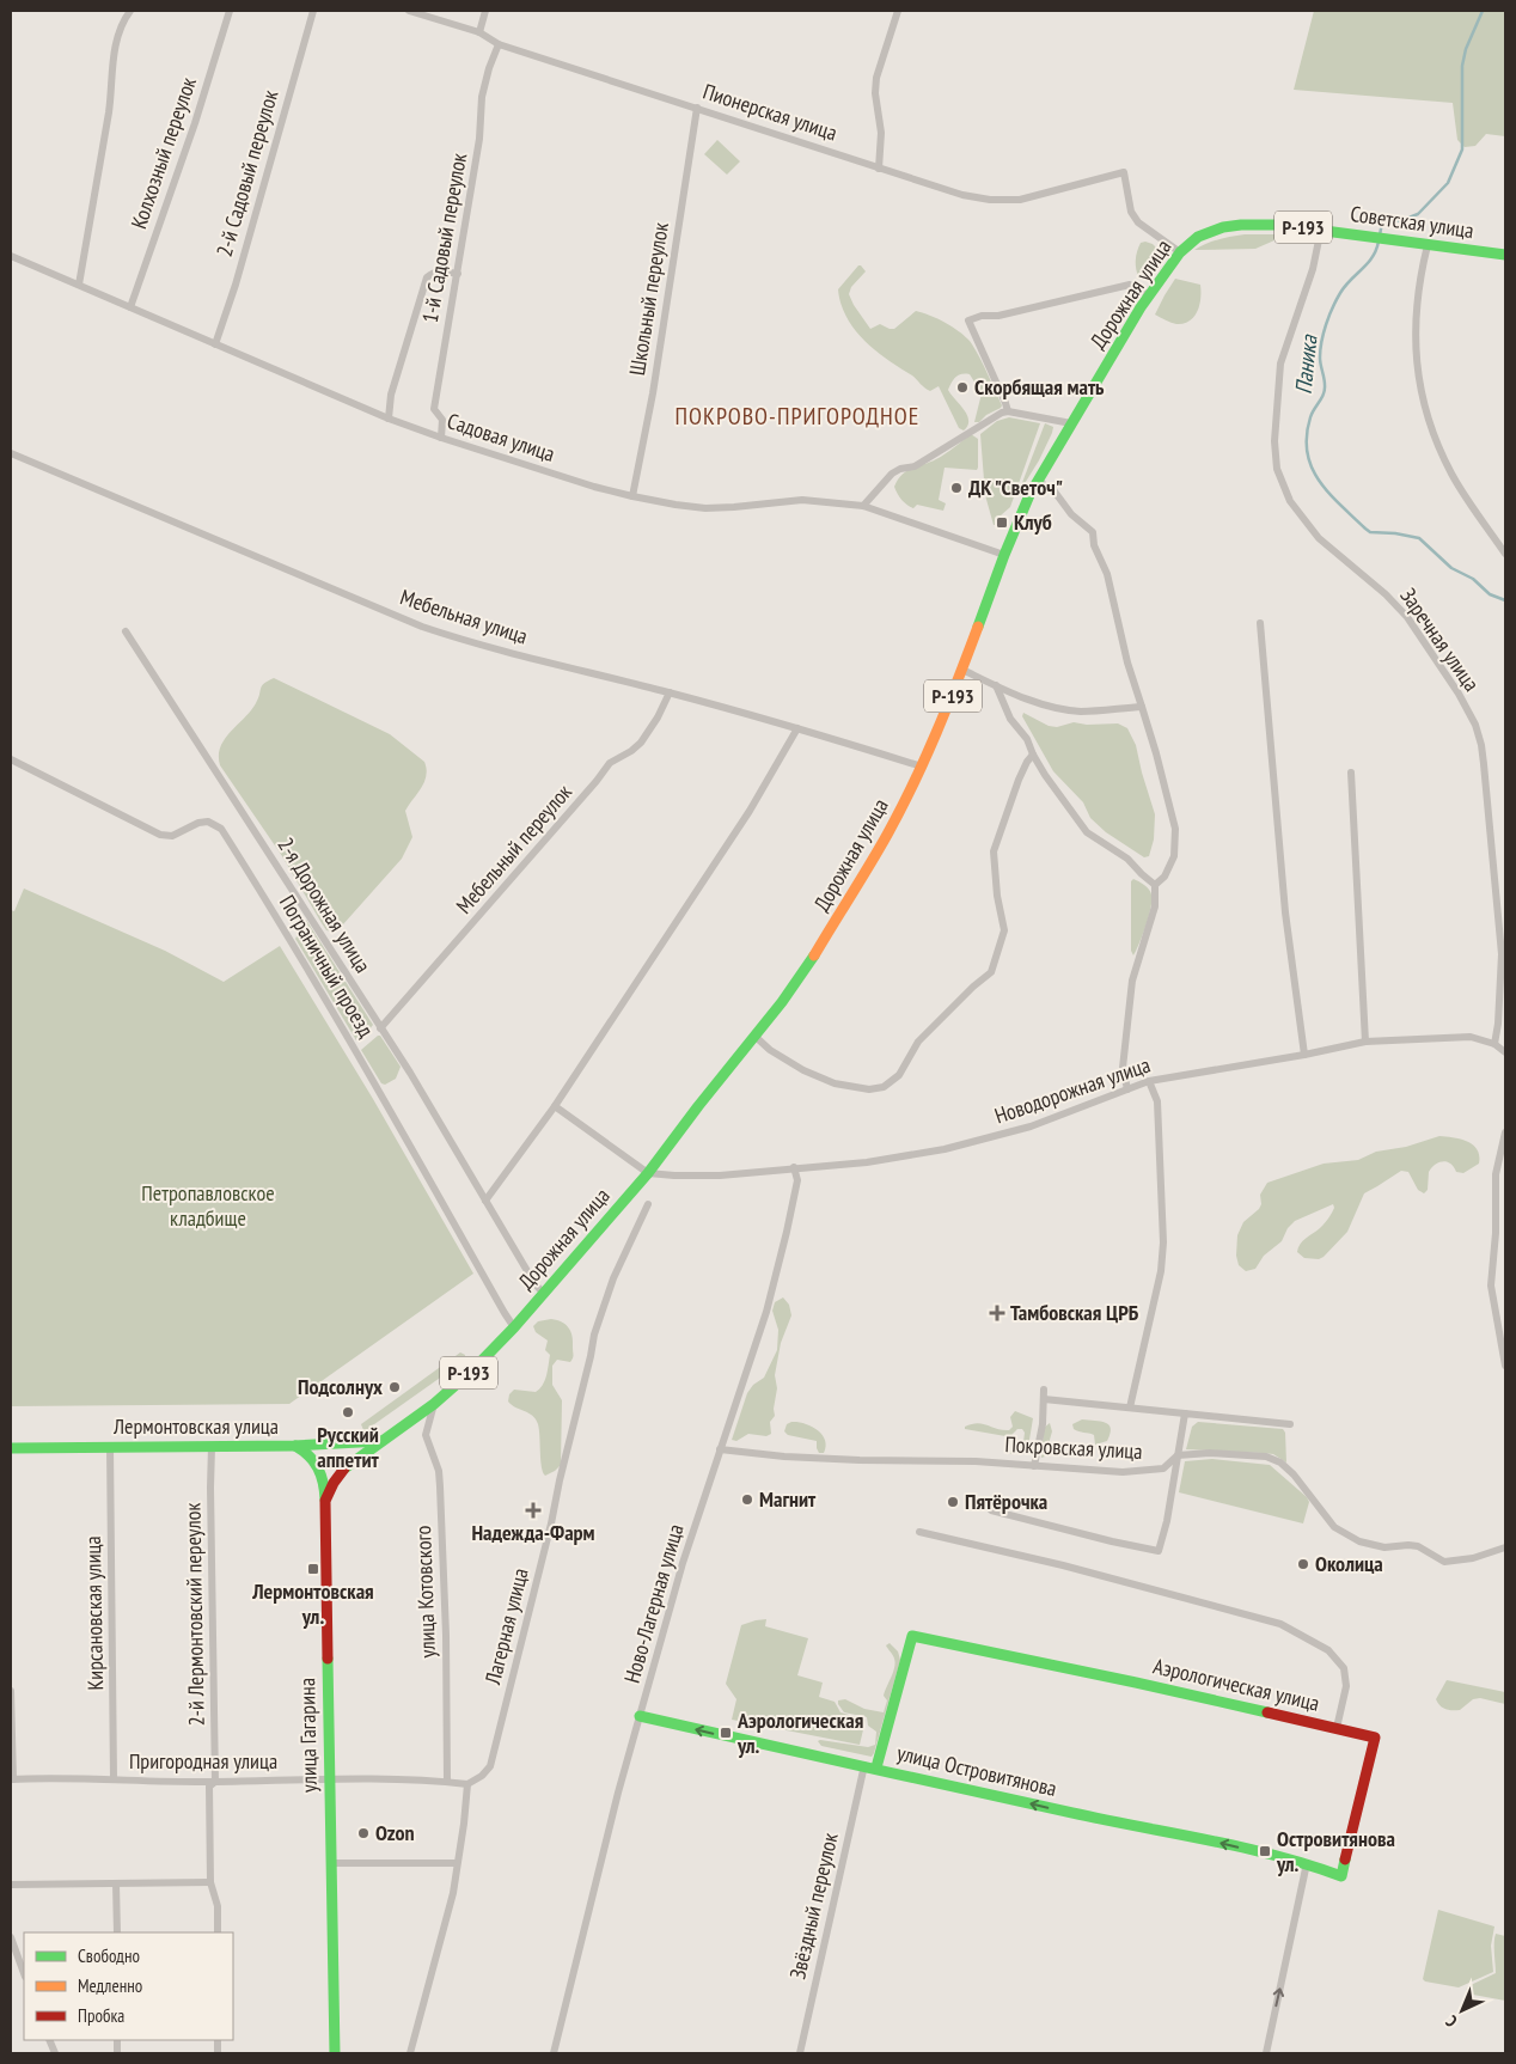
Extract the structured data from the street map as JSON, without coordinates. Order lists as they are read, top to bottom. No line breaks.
{"streets":{"main road":["Советская улица","Р-193","Дорожная улица","Лермонтовская улица","Аэрологическая улица","улица Гагарина","улица Островитянова"],"street":["Пионерская улица","Колхозный переулок","2-й Садовый переулок","1-й Садовый переулок","Школьный переулок","Садовая улица","Мебельная улица","Заречная улица","Мебельный переулок","2-я Дорожная улица","Пограничный проезд","Новодорожная улица","Покровская улица","улица Котовского","Ново-Лагерная улица","Кирсановская улица","2-й Лермонтовский переулок","Лагерная улица","Пригородная улица","Звёздный переулок"]},"crossings":[["Пионерская улица","1-й Садовый переулок"],["Пионерская улица","Дорожная улица"],["Пионерская улица","Школьный переулок"],["Колхозный переулок","Садовая улица"],["2-й Садовый переулок","Садовая улица"],["Советская улица","Дорожная улица"],["Советская улица","Заречная улица"],["1-й Садовый переулок","Садовая улица"],["Дорожная улица","Садовая улица"],["Дорожная улица","Мебельная улица"],["Дорожная улица","2-я Дорожная улица"],["Дорожная улица","Пограничный проезд"],["Дорожная улица","Новодорожная улица"],["Дорожная улица","Лермонтовская улица"],["Дорожная улица","улица Котовского"],["Дорожная улица","улица Гагарина"],["Школьный переулок","Садовая улица"],["Мебельная улица","Мебельный переулок"],["Заречная улица","Новодорожная улица"],["Мебельный переулок","2-я Дорожная улица"],["Новодорожная улица","Ново-Лагерная улица"],["Лермонтовская улица","Кирсановская улица"],["Лермонтовская улица","2-й Лермонтовский переулок"],["Лермонтовская улица","улица Гагарина"],["Покровская улица","Ново-Лагерная улица"],["улица Котовского","Пригородная улица"],["Ново-Лагерная улица","улица Островитянова"],["Кирсановская улица","Пригородная улица"],["2-й Лермонтовский переулок","Пригородная улица"],["Лагерная улица","Пригородная улица"],["Аэрологическая улица","улица Островитянова"],["улица Гагарина","Пригородная улица"],["улица Островитянова","Звёздный переулок"]],"one_way":["улица Островитянова"],"districts":["ПОКРОВО-ПРИГОРОДНОЕ"],"water":["Паника"],"parks":["Петропавловское кладбище"],"places":{"other":["Скорбящая мать","ДК \"Светоч\"","Подсолнух","Русский аппетит","Магнит","Пятёрочка","Околица","Ozon"],"transit":["Клуб","Лермонтовская ул.","Аэрологическая ул.","Островитянова ул."],"health":["Тамбовская ЦРБ","Надежда-Фарм"]},"legend":["Свободно","Медленно","Пробка"],"north":"bottom left"}
